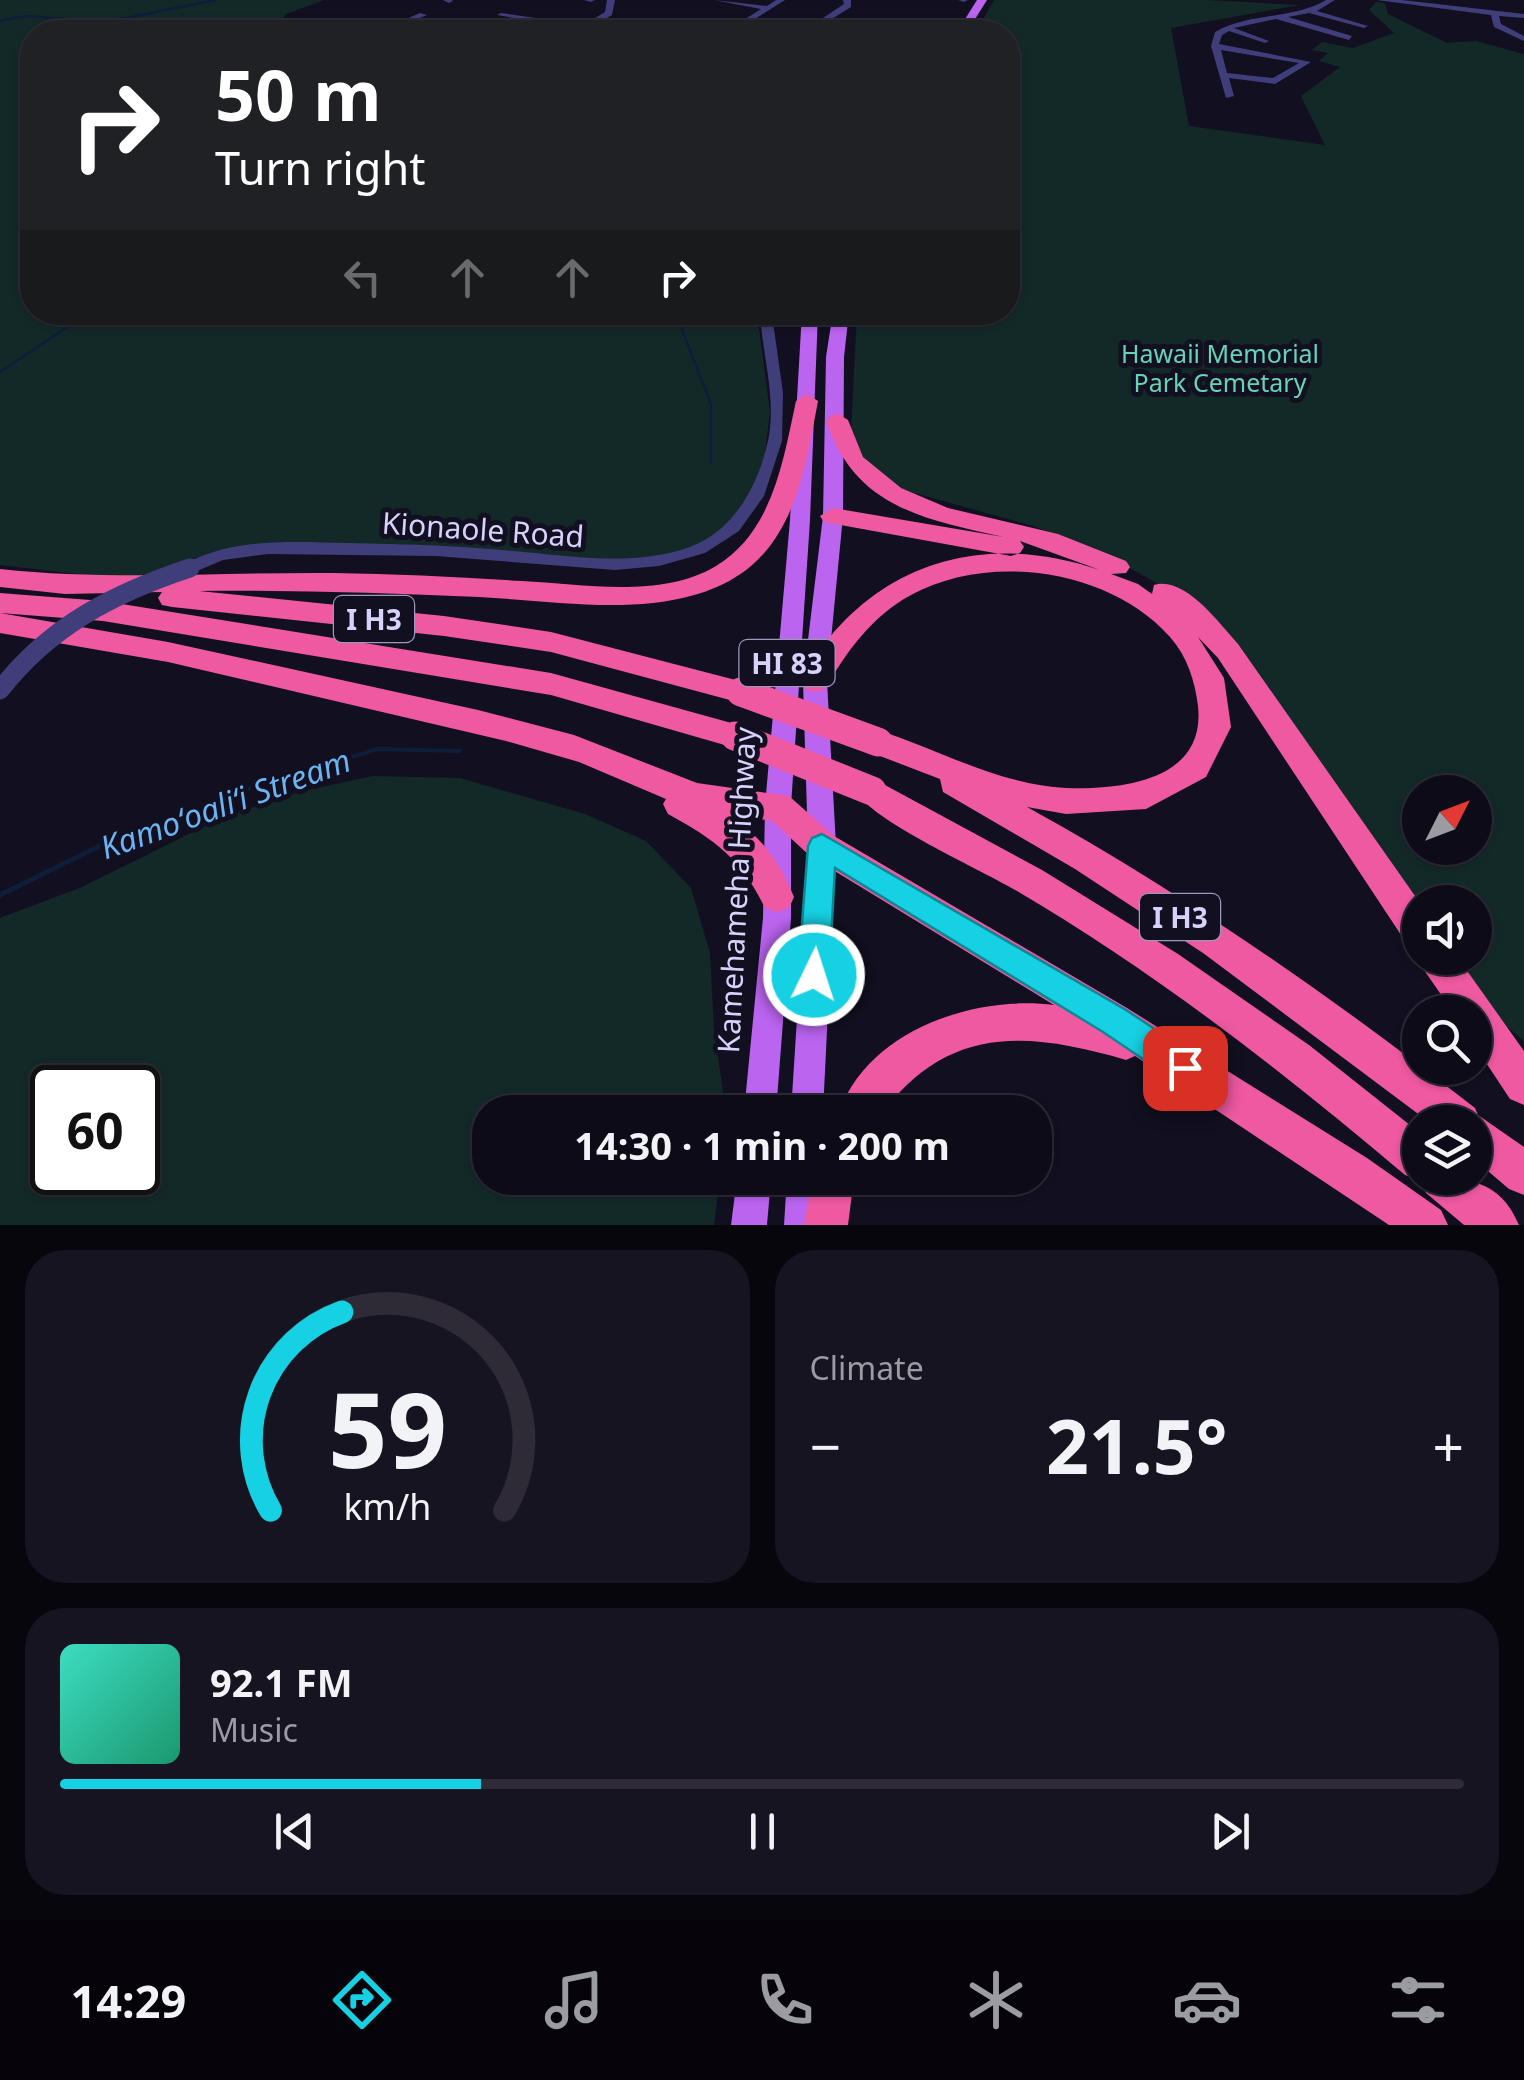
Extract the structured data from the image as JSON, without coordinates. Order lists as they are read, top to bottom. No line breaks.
{"streets":{"highway":["I H3"],"main road":["HI 83","Kamehameha Highway"],"street":["Kionaole Road"]},"water":["Kamoʻoaliʻi Stream"],"parks":["Hawaii Memorial Park Cemetary"],"north":"top right","page":{"turn":["50 m","Turn right"],"limit":"60","trip":"14:30 · 1 min · 200 m","tile":"Climate","heat":["−","21.5°","+"],"song":["92.1 FM","Music"],"tabs":"14:29","gauge":["59","km/h"]}}
